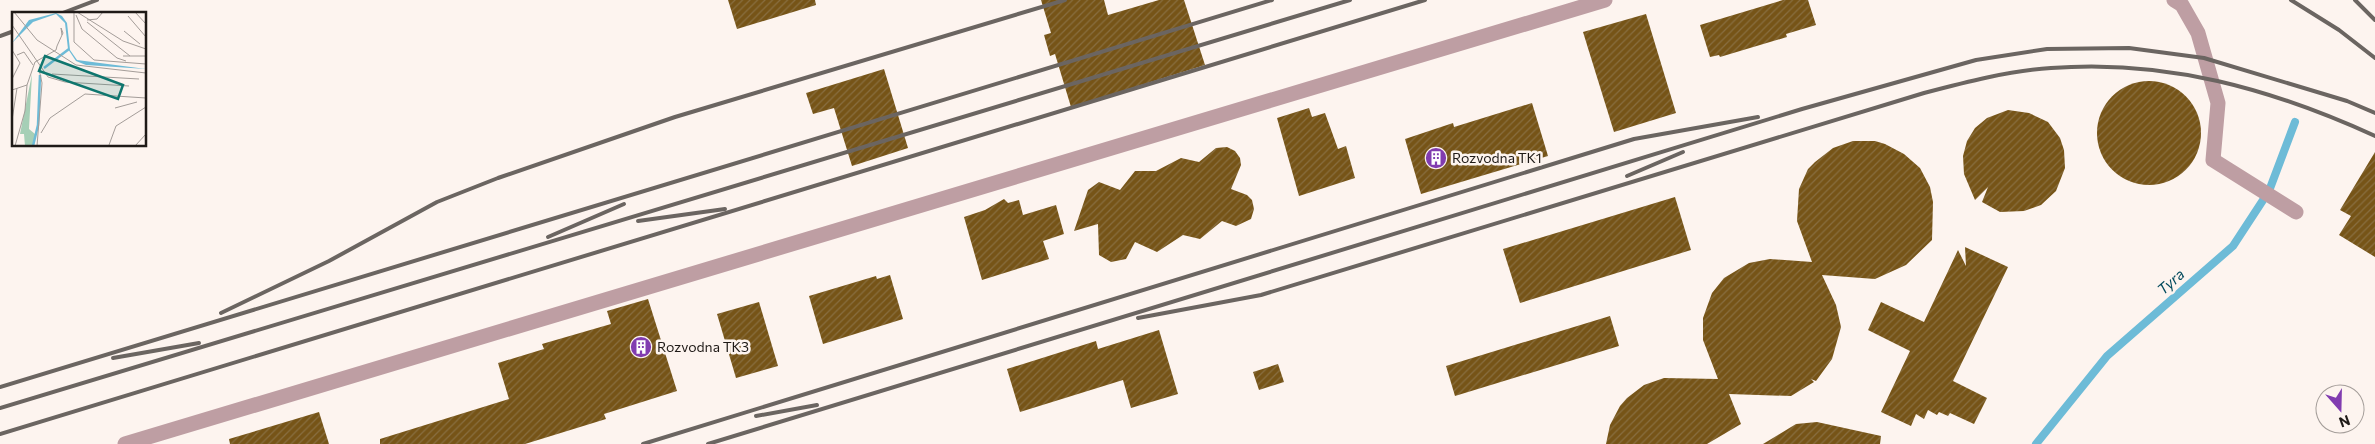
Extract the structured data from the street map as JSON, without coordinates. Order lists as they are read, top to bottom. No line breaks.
{"water":["Tyra"],"places":{"building":["Rozvodna TK1","Rozvodna TK3"]},"north":"bottom"}
